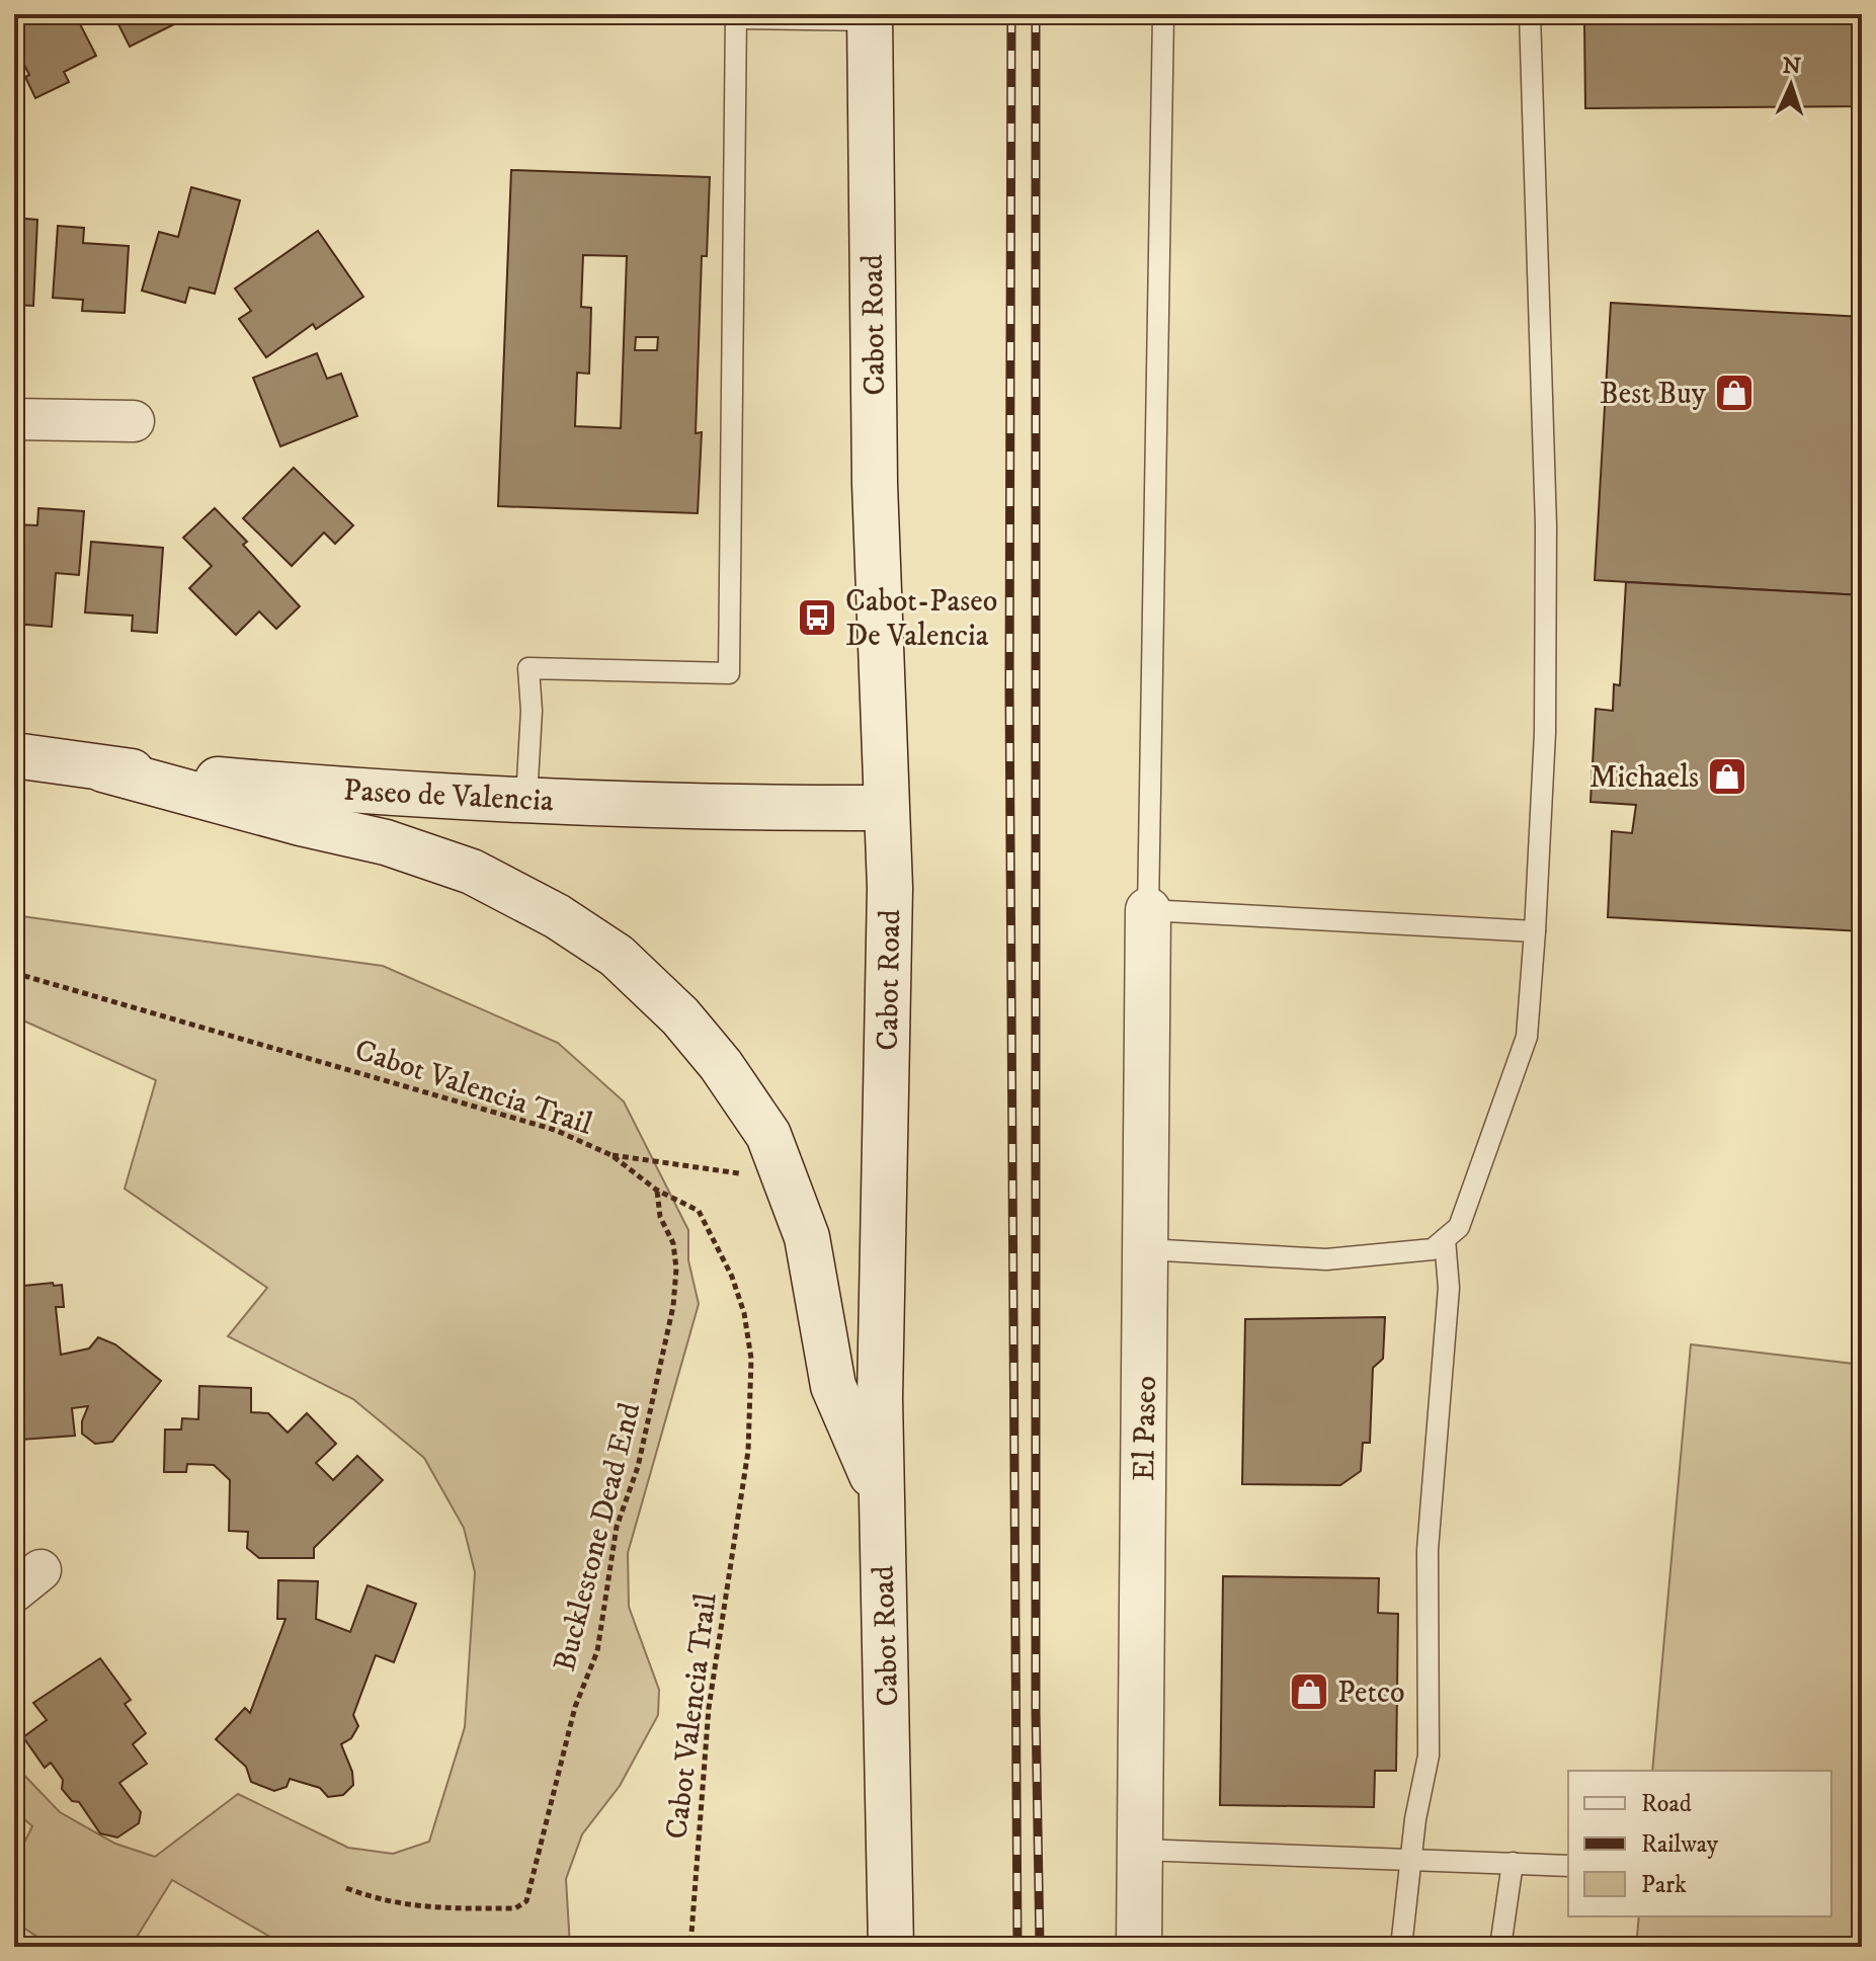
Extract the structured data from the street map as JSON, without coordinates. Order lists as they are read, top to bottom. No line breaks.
{"streets":{"main road":["Cabot Road","Paseo de Valencia","El Paseo"],"path":["Cabot Valencia Trail","Bucklestone Dead End"]},"crossings":[["Cabot Road","Paseo de Valencia"],["Cabot Valencia Trail","Bucklestone Dead End"]],"places":{"shop":["Best Buy","Michaels","Petco"],"bus stop":["Cabot-Paseo De Valencia"]},"legend":["Road","Railway","Park"],"north":"top"}
